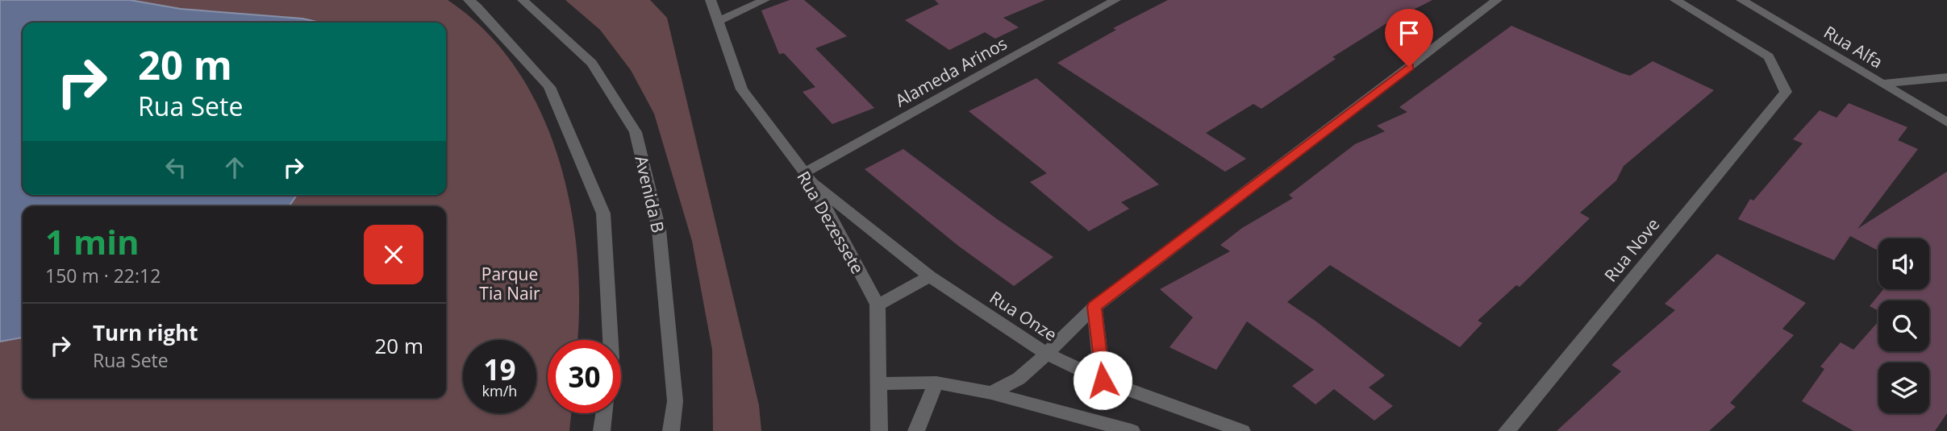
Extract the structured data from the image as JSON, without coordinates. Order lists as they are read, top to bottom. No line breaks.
{"streets":{"street":["Rua Alfa","Alameda Arinos","Avenida B","Rua Dezessete","Rua Nove","Rua Onze"]},"crossings":[["Alameda Arinos","Rua Dezessete"],["Alameda Arinos","Rua Onze"],["Rua Dezessete","Rua Onze"]],"parks":["Parque Tia Nair"],"page":{"turn":["20 m","Rua Sete"],"heading":["1 min","150 m · 22:12"],"list":[{"name":"Turn right","note":"Rua Sete","value":"20 m"}],"speed":"19 km/h","limit":"30"}}
